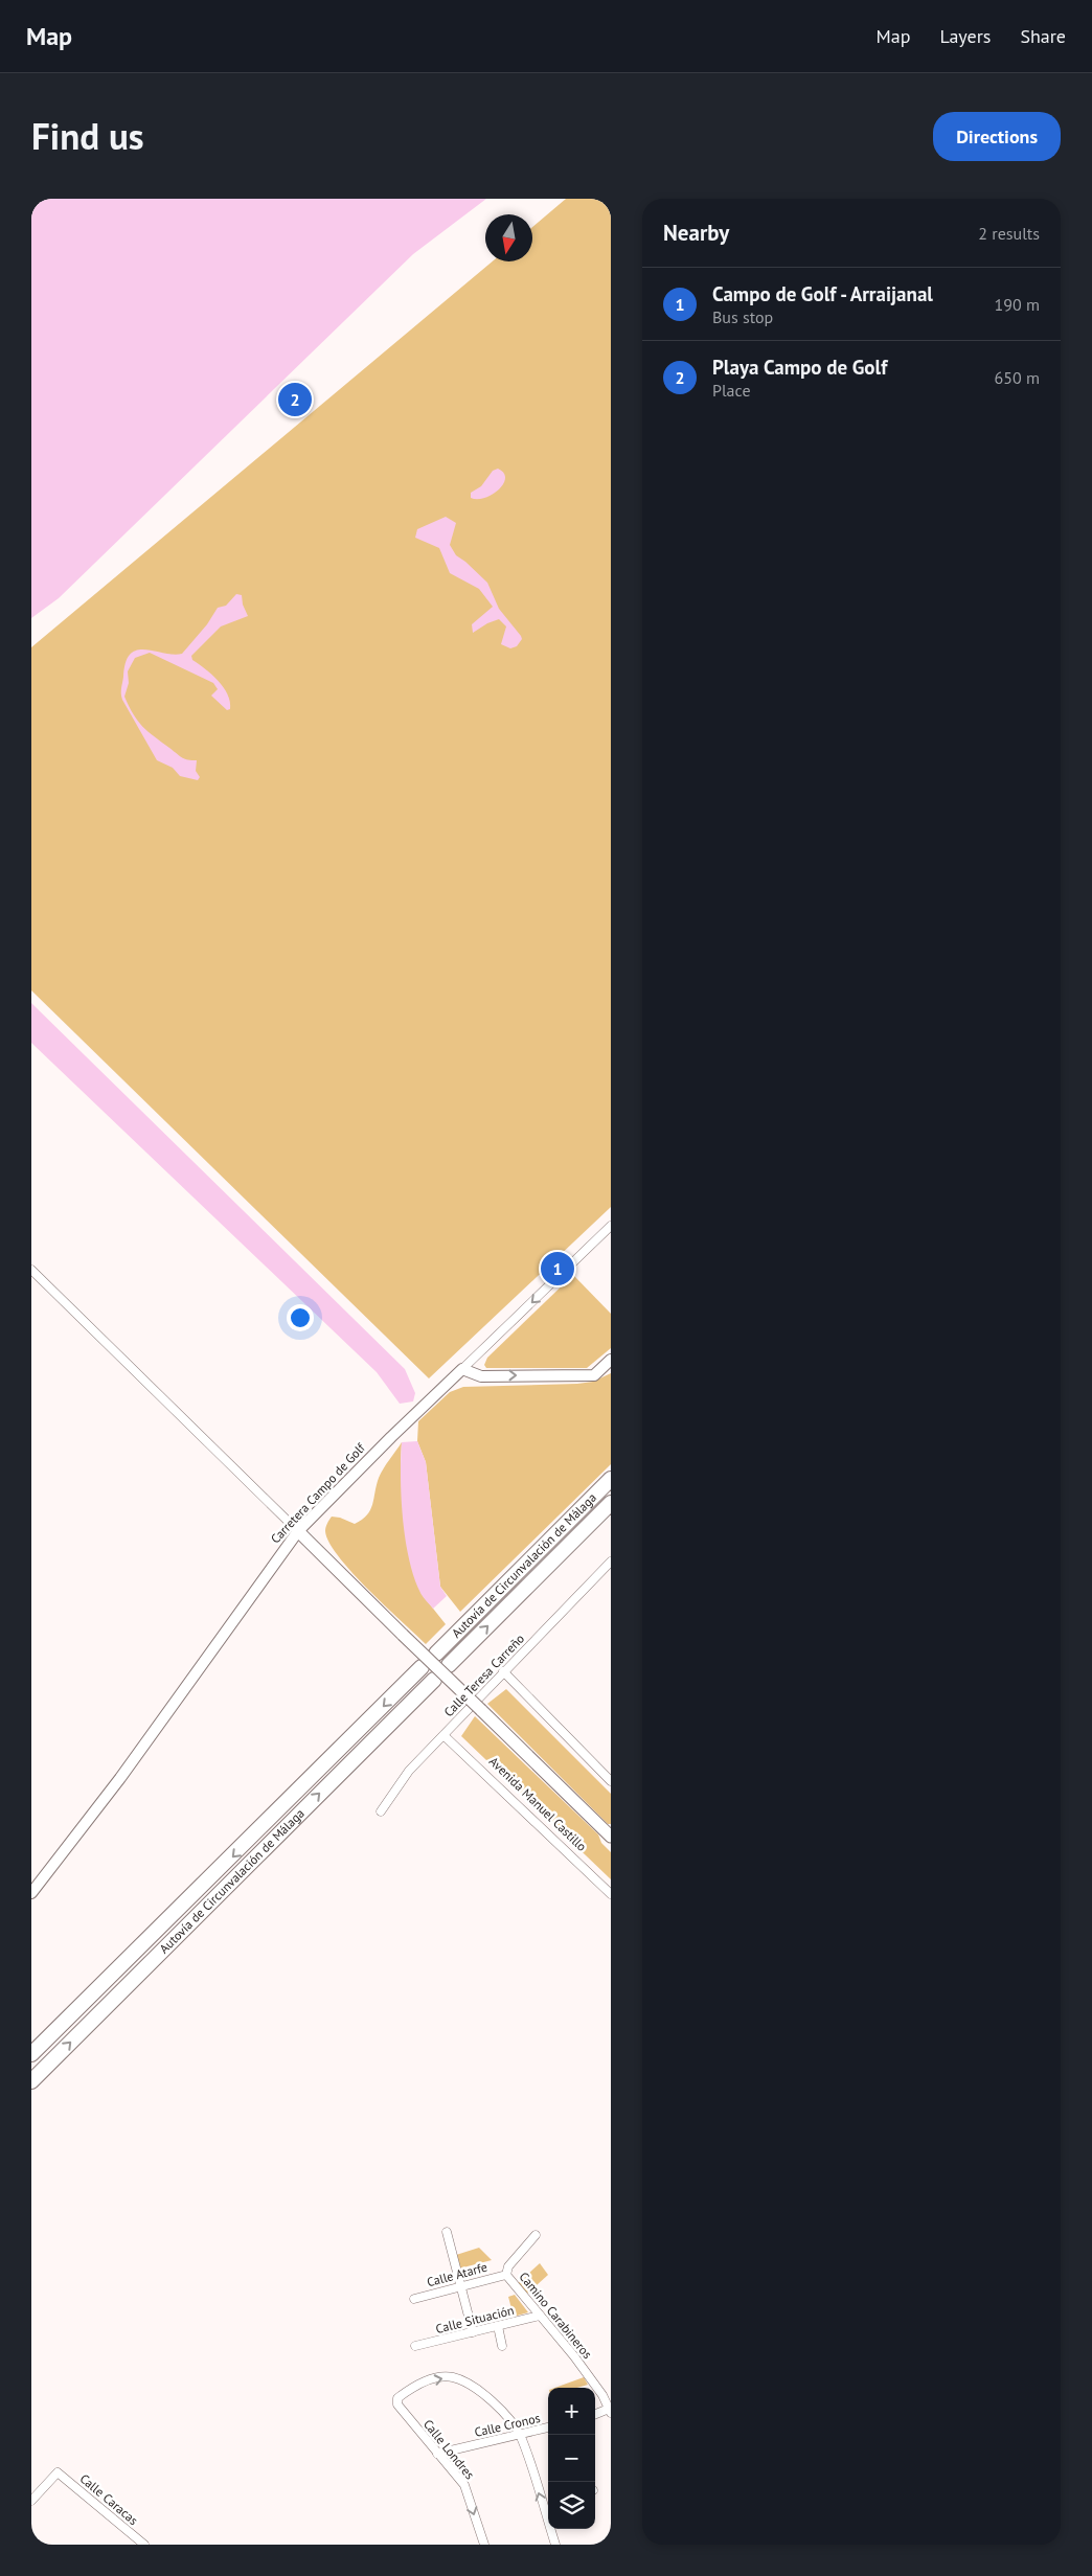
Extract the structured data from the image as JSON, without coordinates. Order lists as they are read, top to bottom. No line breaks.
{"streets":{"highway":["Autovía de Circunvalación de Málaga"],"street":["Carretera Campo de Golf","Calle Teresa Carreño","Avenida Manuel Castillo","Calle Atarfe","Camino Carabineros","Calle Situación","Calle Cronos","Calle Londres","Calle Caracas"]},"crossings":[["Calle Teresa Carreño","Avenida Manuel Castillo"],["Calle Atarfe","Camino Carabineros"],["Camino Carabineros","Calle Situación"],["Calle Cronos","Calle Londres"]],"north":"bottom","page":{"header":"Map","nav":["Map","Layers","Share"],"title":"Find us","buttons":"Directions","heading":["Nearby","2 results"],"list":[{"mark":"1","name":"Campo de Golf - Arraijanal","note":"Bus stop","value":"190 m"},{"mark":"2","name":"Playa Campo de Golf","note":"Place","value":"650 m"}],"pins":["2","1"],"map_buttons":["+","−"]}}
